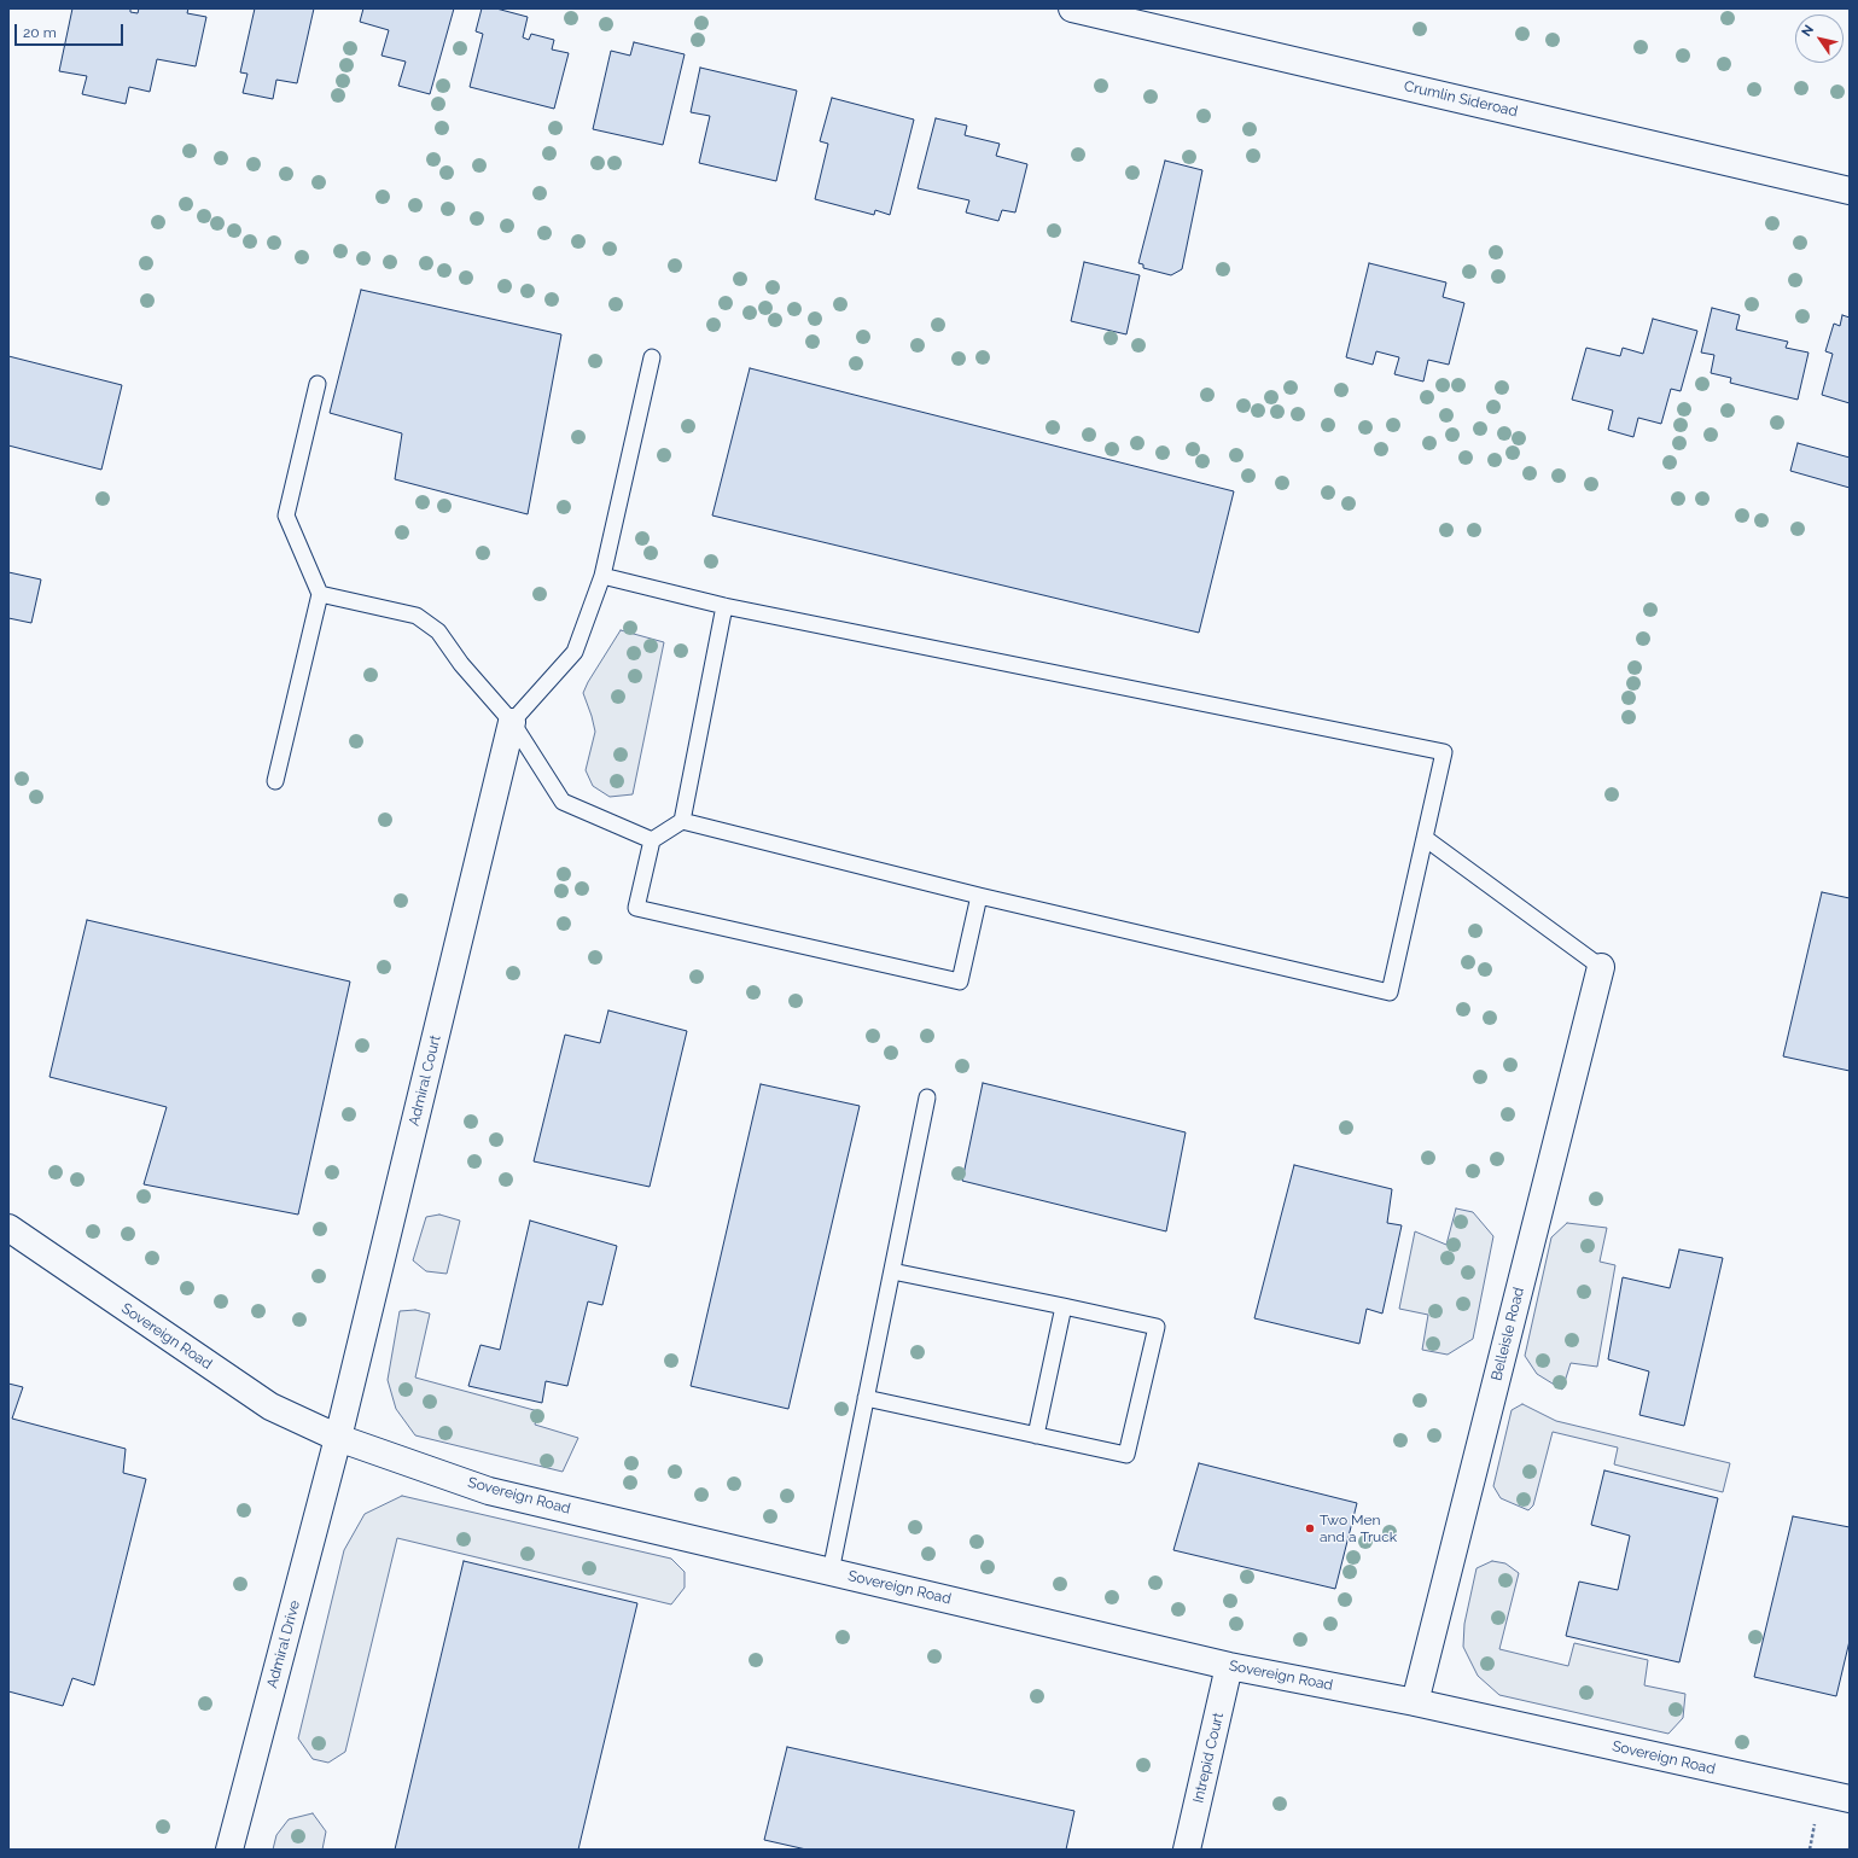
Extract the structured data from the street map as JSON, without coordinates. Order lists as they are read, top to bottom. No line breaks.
{"streets":{"street":["Crumlin Sideroad","Admiral Court","Belleisle Road","Sovereign Road","Admiral Drive","Intrepid Court"]},"crossings":[["Admiral Court","Sovereign Road"],["Admiral Court","Admiral Drive"],["Belleisle Road","Sovereign Road"],["Sovereign Road","Admiral Drive"],["Sovereign Road","Intrepid Court"]],"places":["Two Men and a Truck"],"scale_bar":"20 m","north":"top left"}
